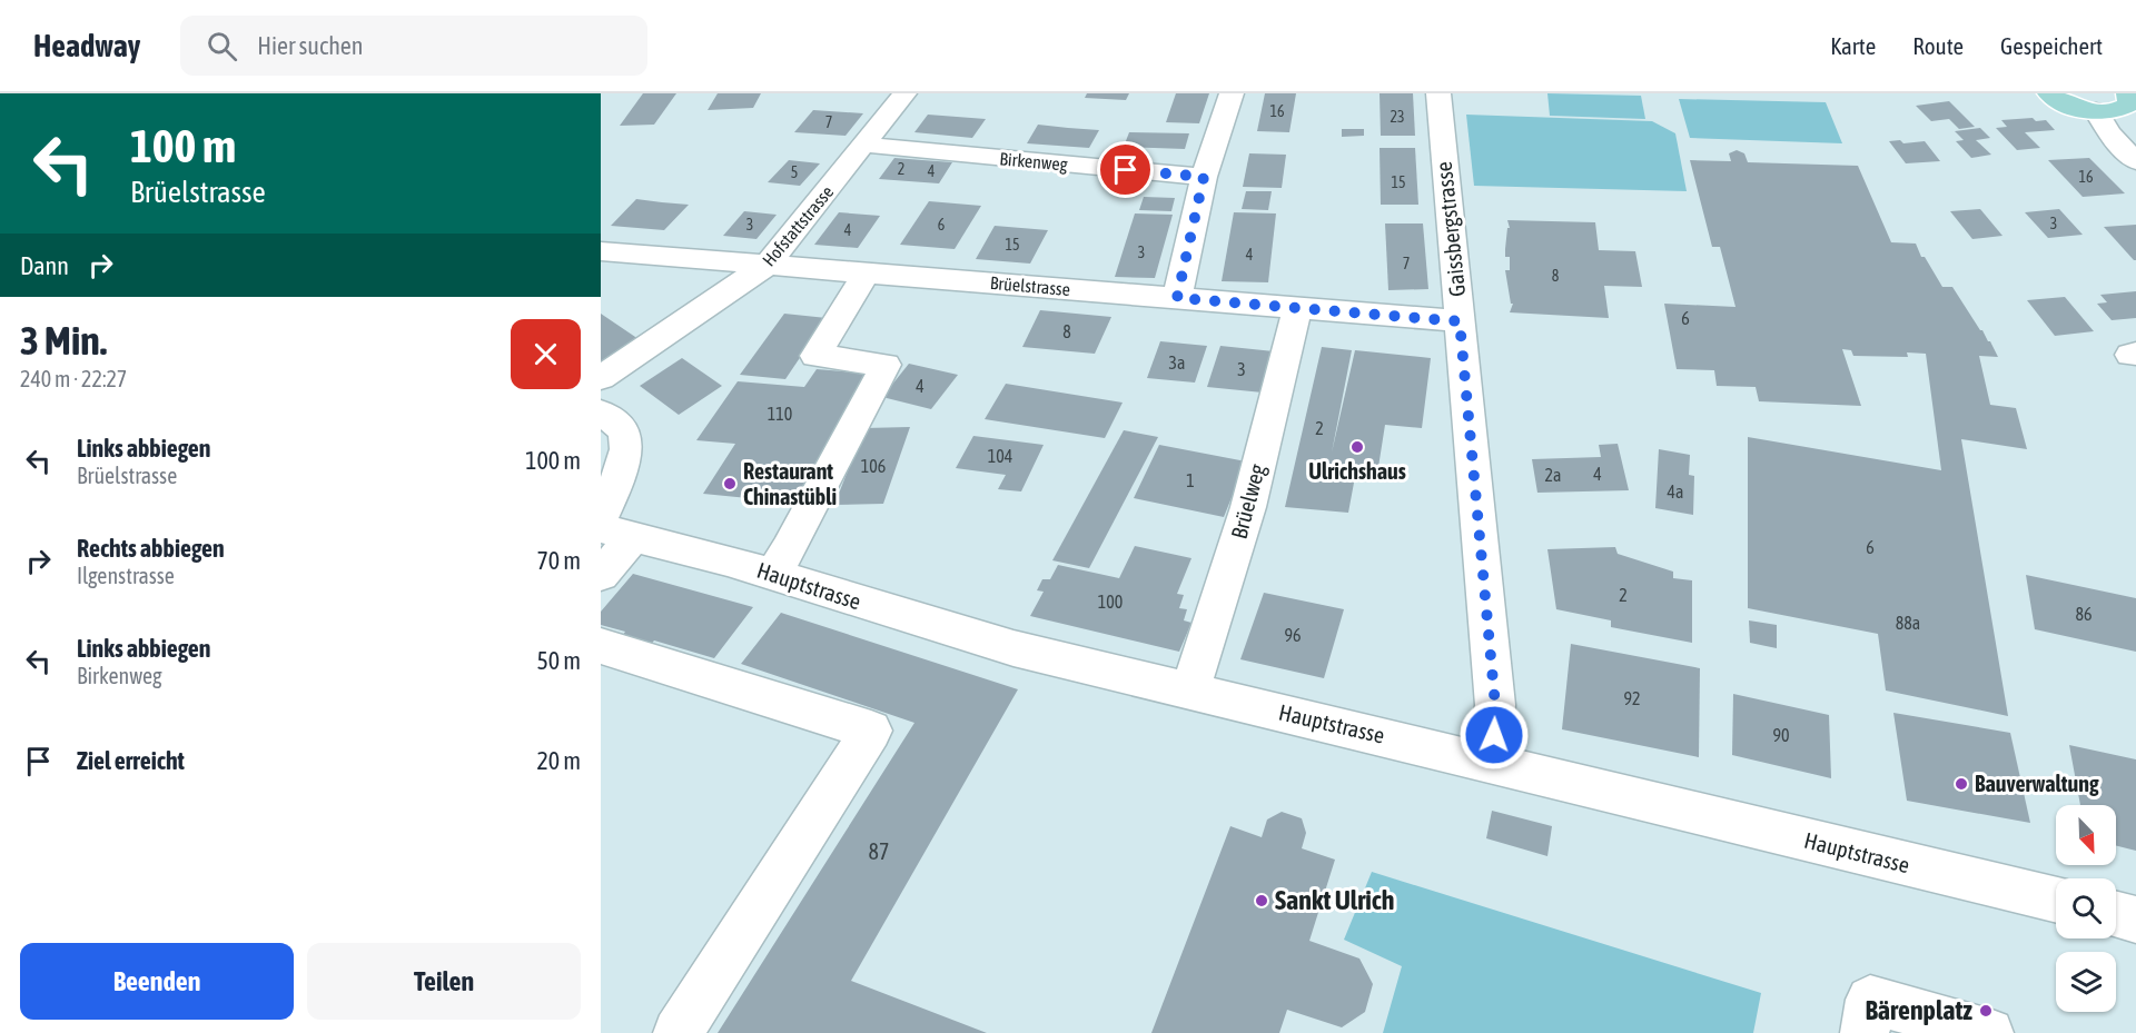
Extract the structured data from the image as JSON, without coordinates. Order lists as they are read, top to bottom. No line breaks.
{"streets":{"street":["Birkenweg","Hofstattstrasse","Gaissbergstrasse","Brüelstrasse","Brüelweg","Hauptstrasse"]},"crossings":[["Birkenweg","Hofstattstrasse"],["Hofstattstrasse","Brüelstrasse"],["Gaissbergstrasse","Brüelstrasse"],["Gaissbergstrasse","Hauptstrasse"],["Brüelstrasse","Brüelweg"],["Brüelweg","Hauptstrasse"]],"places":["Ulrichshaus","Restaurant Chinastübli","Bauverwaltung","Sankt Ulrich","Bärenplatz"],"house_numbers":["16","23","7","2","4","5","16","15","3","3","6","4","15","3","4","7","8","6","8","3a","3","4","110","2","104","106","4","2a","1","4a","6","2","100","86","88a","96","92","90","87"],"north":"bottom right","page":{"header":"Headway","search":"Hier suchen","nav":["Karte","Route","Gespeichert"],"turn":["100 m","Brüelstrasse"],"then":"Dann","heading":["3 Min.","240 m · 22:27"],"list":[{"name":"Links abbiegen","note":"Brüelstrasse","value":"100 m"},{"name":"Rechts abbiegen","note":"Ilgenstrasse","value":"70 m"},{"name":"Links abbiegen","note":"Birkenweg","value":"50 m"},{"name":"Ziel erreicht","value":"20 m"}],"buttons":["Beenden","Teilen"]}}
